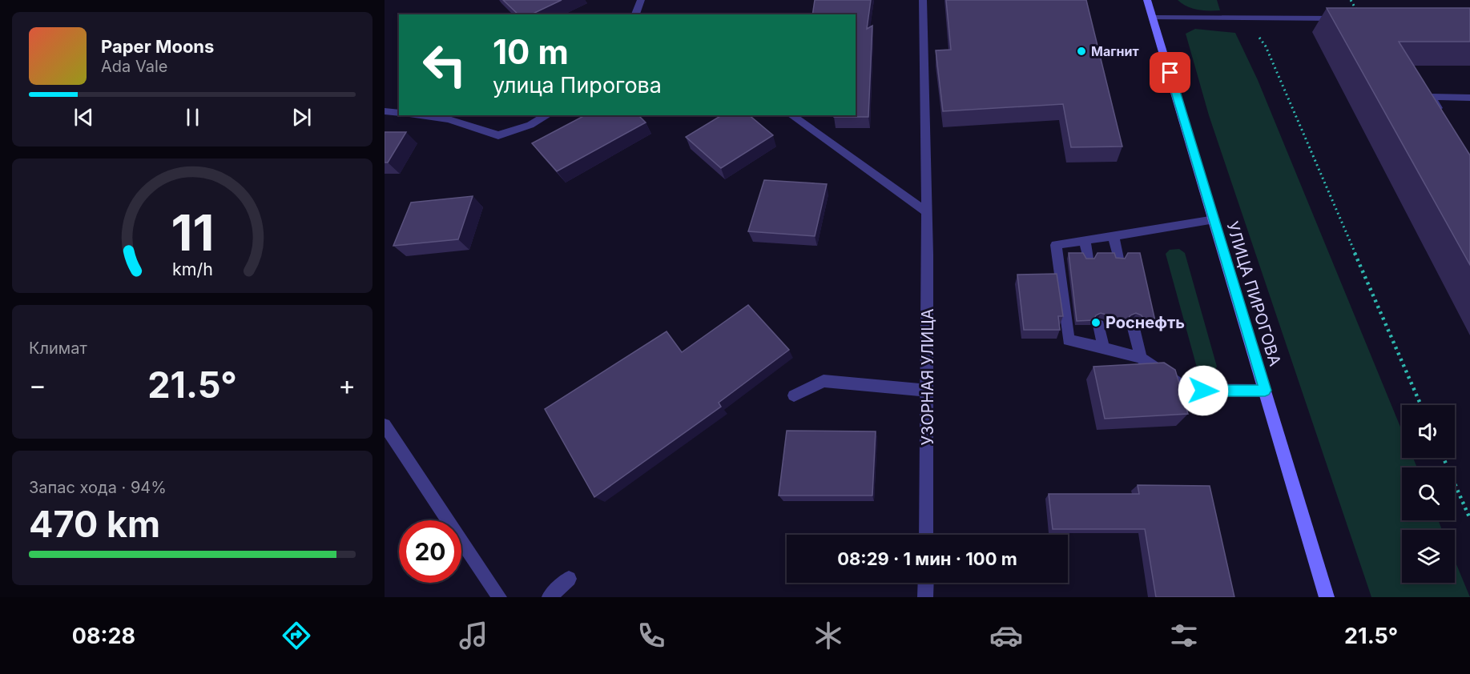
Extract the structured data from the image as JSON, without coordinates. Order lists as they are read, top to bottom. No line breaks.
{"streets":{"main road":["УЛИЦА ПИРОГОВА"],"street":["УЗОРНАЯ УЛИЦА"]},"places":["Магнит","Роснефть"],"page":{"turn":["10 m","улица Пирогова"],"song":["Paper Moons","Ada Vale"],"tile":["Климат",["Запас хода · 94%","470 km"]],"heat":["−","21.5°","+"],"limit":"20","trip":"08:29 · 1 мин · 100 m","tabs":["08:28","21.5°"],"gauge":["11","km/h"]}}
